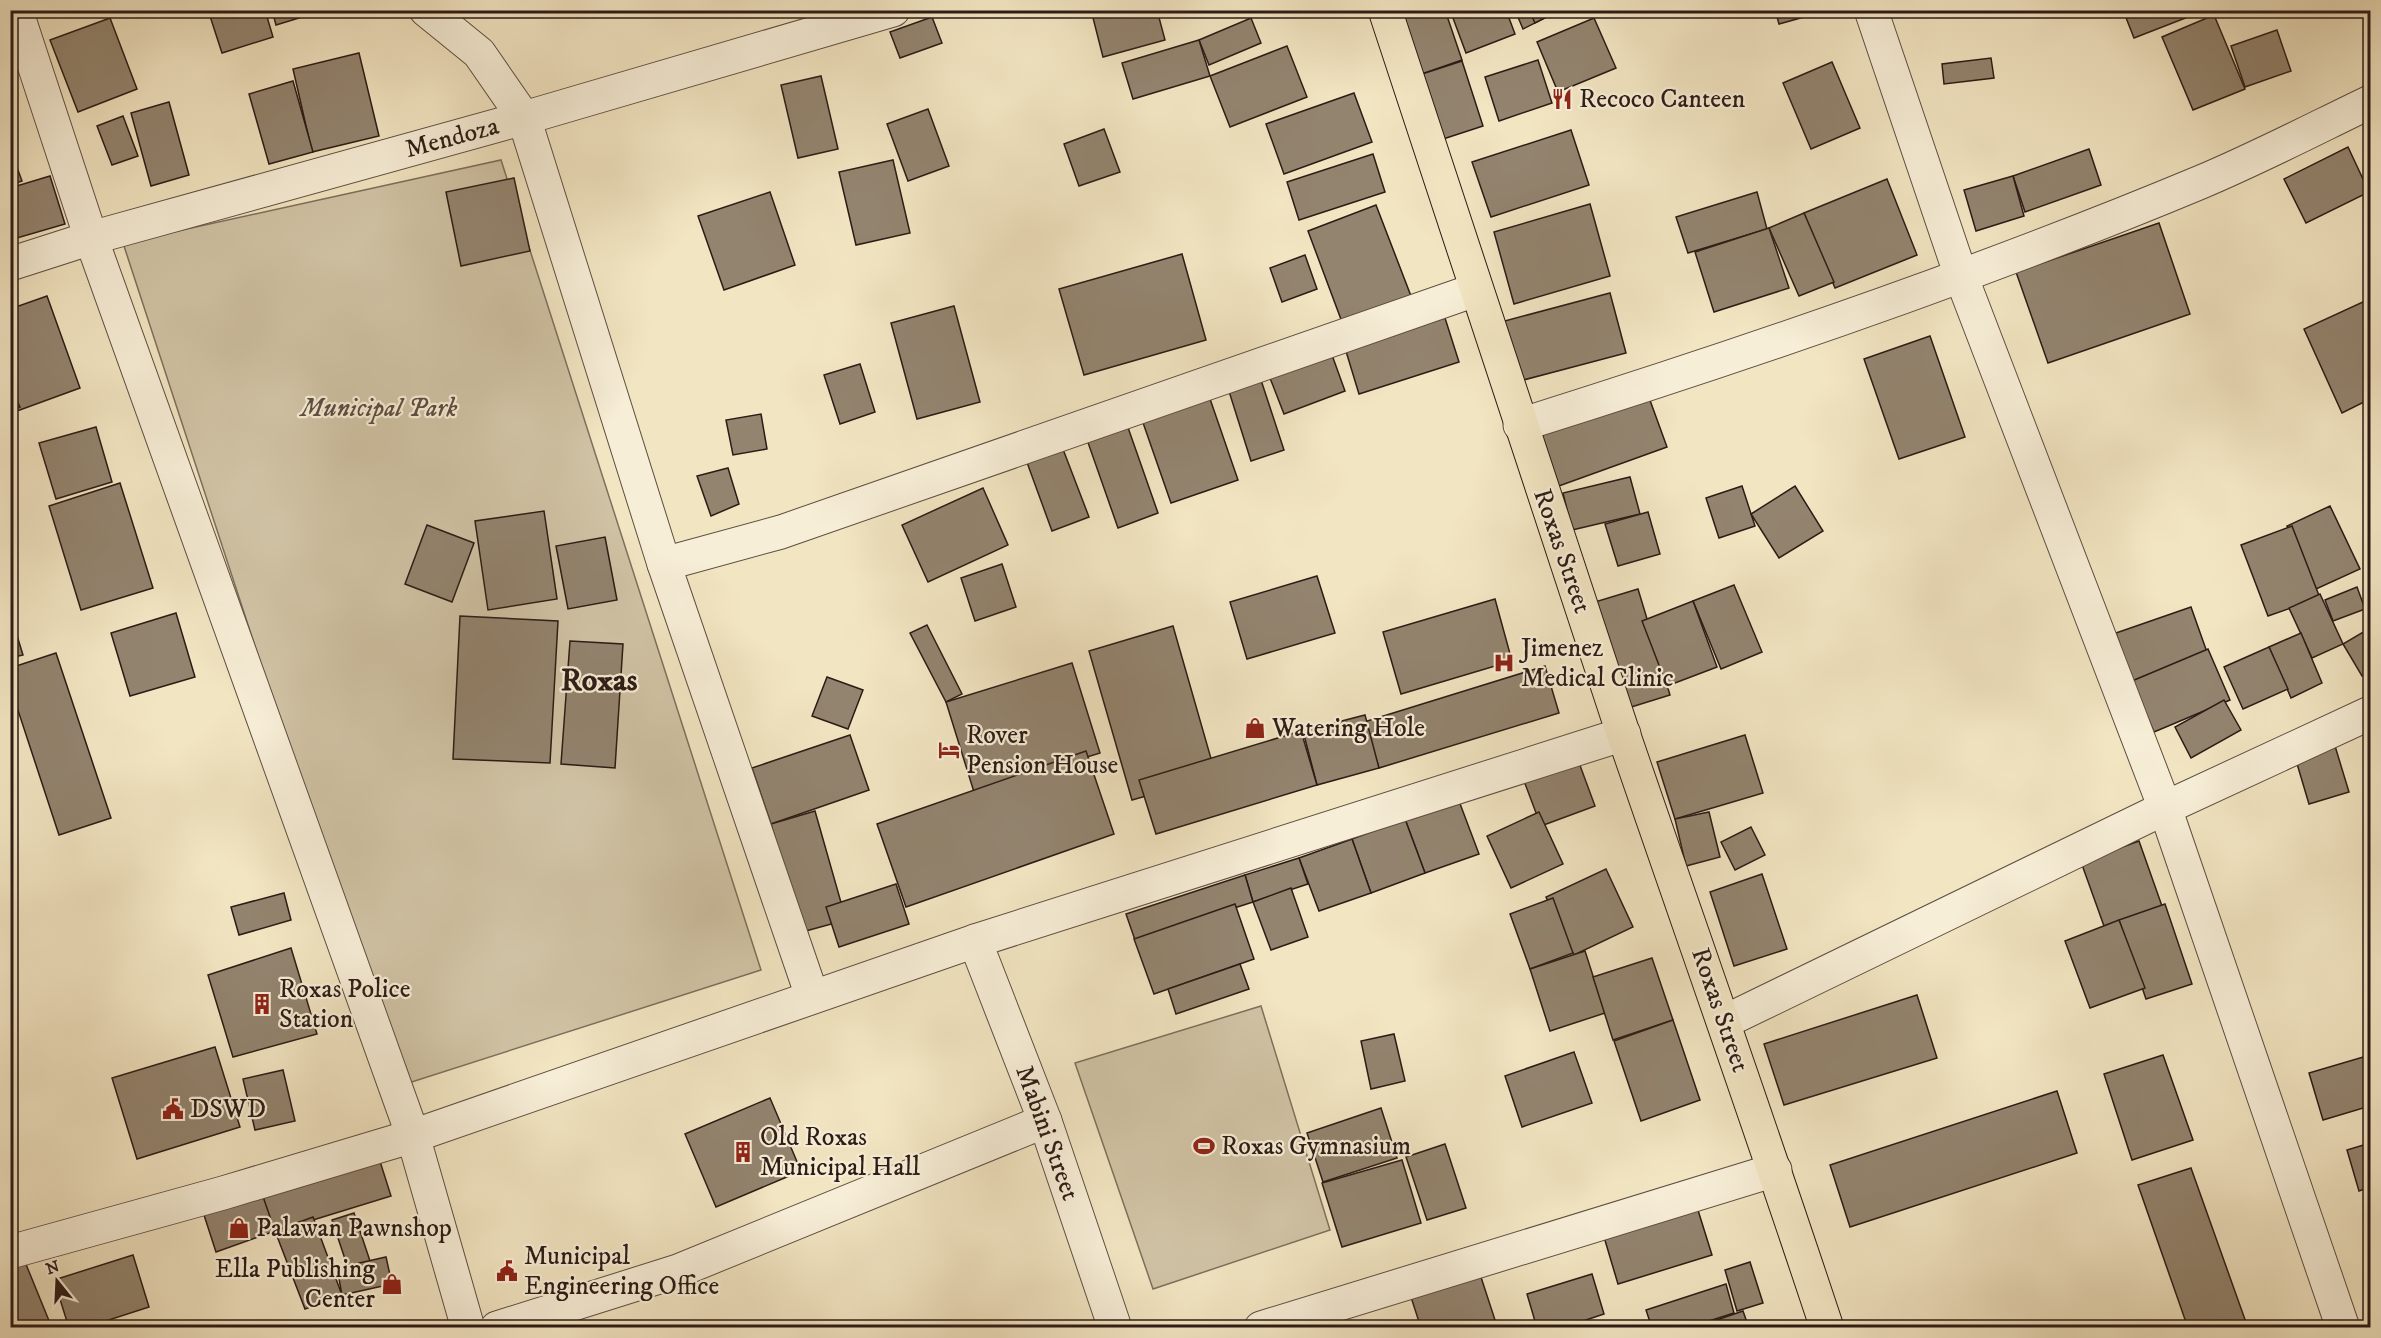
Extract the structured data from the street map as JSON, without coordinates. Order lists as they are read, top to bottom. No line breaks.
{"streets":{"main road":["Roxas Street"],"street":["Mendoza","Mabini Street"]},"districts":["Roxas"],"parks":["Municipal Park"],"places":{"restaurant":["Recoco Canteen"],"hospital":["Jimenez Medical Clinic"],"shop":["Watering Hole","Palawan Pawnshop","Ella Publishing Center"],"hotel":["Rover Pension House"],"building":["Roxas Police Station","Old Roxas Municipal Hall"],"public building":["DSWD","Municipal Engineering Office"],"sports":["Roxas Gymnasium"]},"north":"top"}
